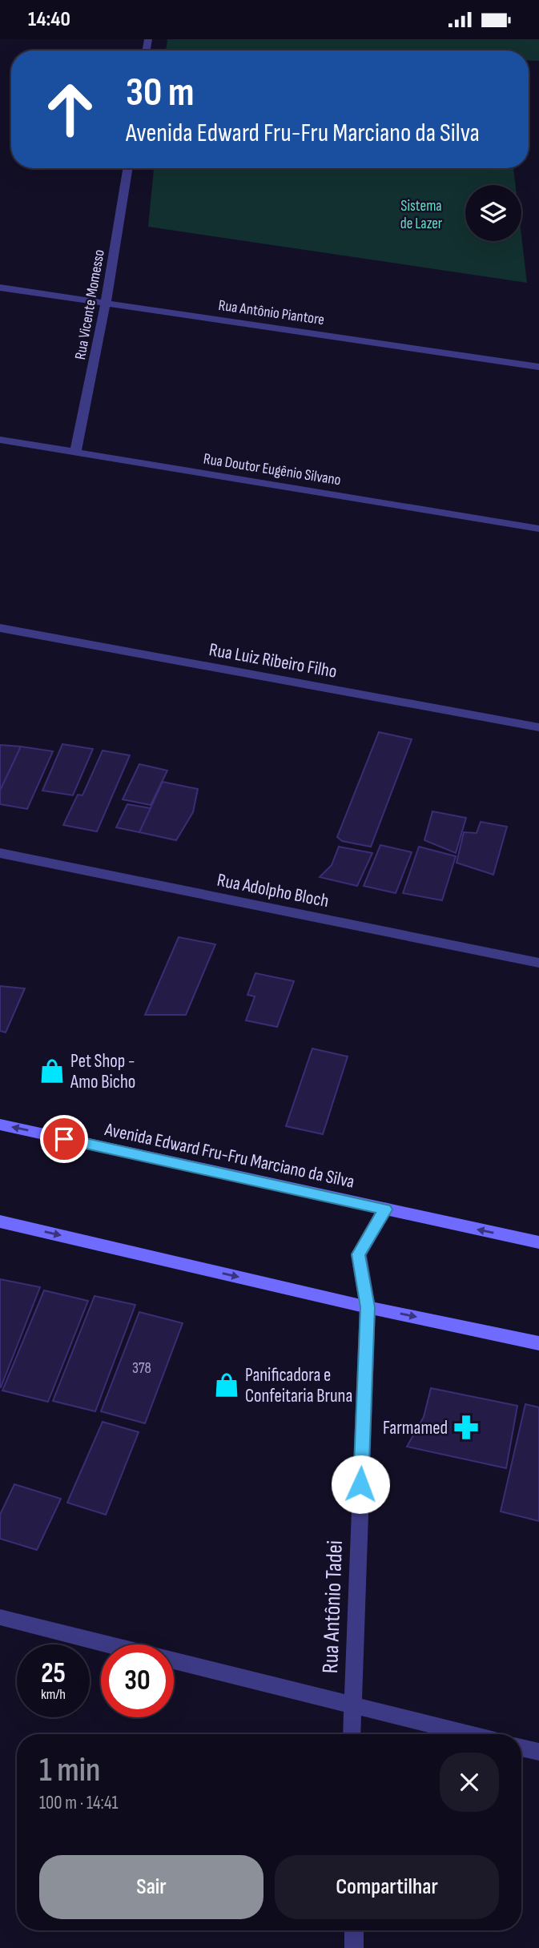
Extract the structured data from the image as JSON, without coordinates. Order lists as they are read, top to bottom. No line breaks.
{"streets":{"main road":["Avenida Edward Fru-Fru Marciano da Silva"],"street":["Rua Vicente Momesso","Rua Antônio Piantore","Rua Doutor Eugênio Silvano","Rua Luiz Ribeiro Filho","Rua Adolpho Bloch","Rua Antônio Tadei"]},"crossings":[["Rua Vicente Momesso","Rua Antônio Piantore"],["Rua Vicente Momesso","Rua Doutor Eugênio Silvano"]],"parks":["Sistema de Lazer"],"places":{"shop":["Pet Shop - Amo Bicho","Panificadora e Confeitaria Bruna"],"pharmacy":["Farmamed"]},"house_numbers":["378"],"page":{"status":"14:40","turn":["30 m","Avenida Edward Fru-Fru Marciano da Silva"],"speed":"25 km/h","limit":"30","heading":["1 min","100 m · 14:41"],"buttons":["Sair","Compartilhar"]}}
